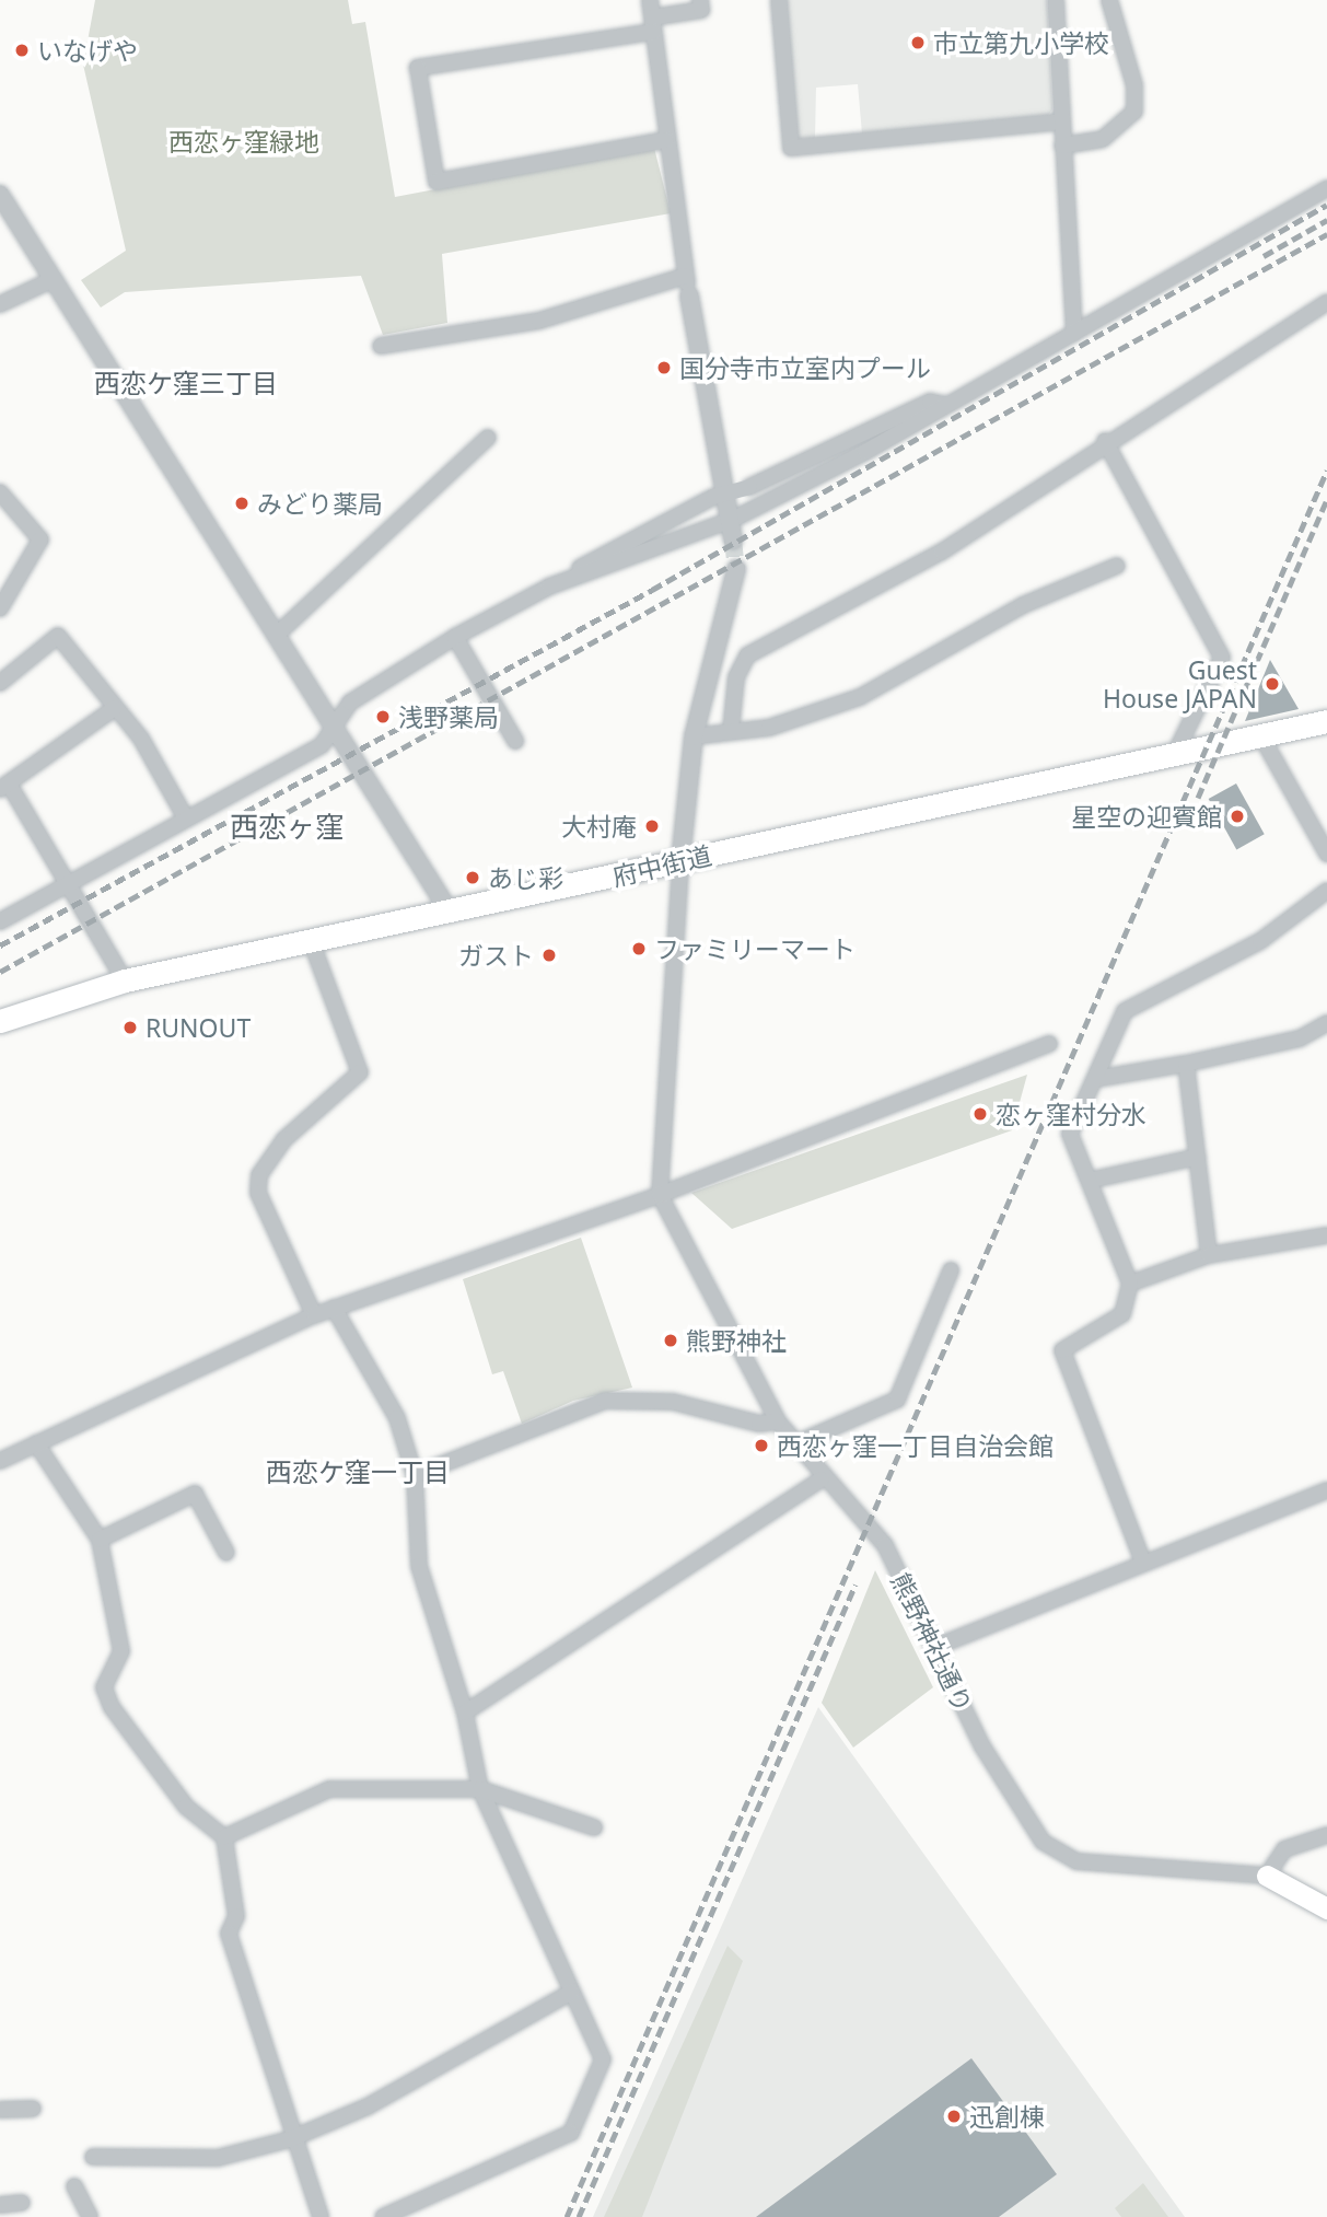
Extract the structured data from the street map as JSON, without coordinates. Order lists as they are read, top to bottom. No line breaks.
{"streets":{"main road":["府中街道","熊野神社通り"]},"districts":["西恋ケ窪三丁目","西恋ヶ窪","西恋ケ窪一丁目"],"parks":["西恋ヶ窪緑地"],"places":["市立第九小学校","いなげや","国分寺市立室内プール","みどり薬局","Guest House JAPAN","浅野薬局","星空の迎賓館","大村庵","あじ彩","ファミリーマート","ガスト","RUNOUT","恋ヶ窪村分水","熊野神社","西恋ヶ窪一丁目自治会館","迅創棟"]}
